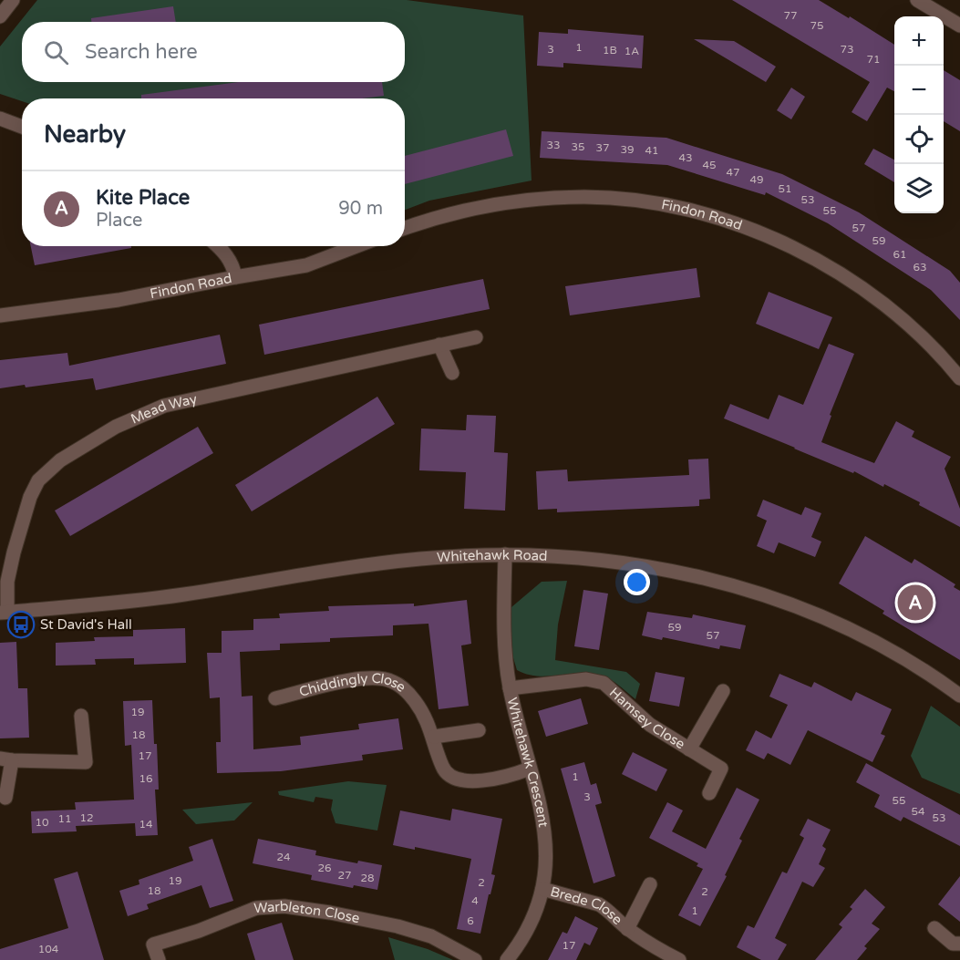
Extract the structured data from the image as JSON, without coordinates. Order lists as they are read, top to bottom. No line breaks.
{"streets":{"street":["Findon Road","Mead Way","Whitehawk Road","Chiddingly Close","Hamsey Close","Whitehawk Crescent","Brede Close","Warbleton Close"]},"crossings":[["Mead Way","Whitehawk Road"],["Whitehawk Road","Whitehawk Crescent"],["Chiddingly Close","Whitehawk Crescent"],["Hamsey Close","Whitehawk Crescent"],["Whitehawk Crescent","Brede Close"]],"places":{"bus stop":["St David's Hall"]},"house_numbers":["77","75","1","3","73","1B","1A","71","33","35","37","39","41","43","45","47","49","51","53","55","57","59","61","63","59","57","19","18","17","1","16","3","55","54","12","53","11","10","14","24","26","27","28","19","2","18","2","4","1","6","17","104"],"page":{"map_buttons":["+","−"],"search":"Search here","heading":"Nearby","list":[{"mark":"A","name":"Kite Place","note":"Place","value":"90 m"}],"pins":"A"}}
